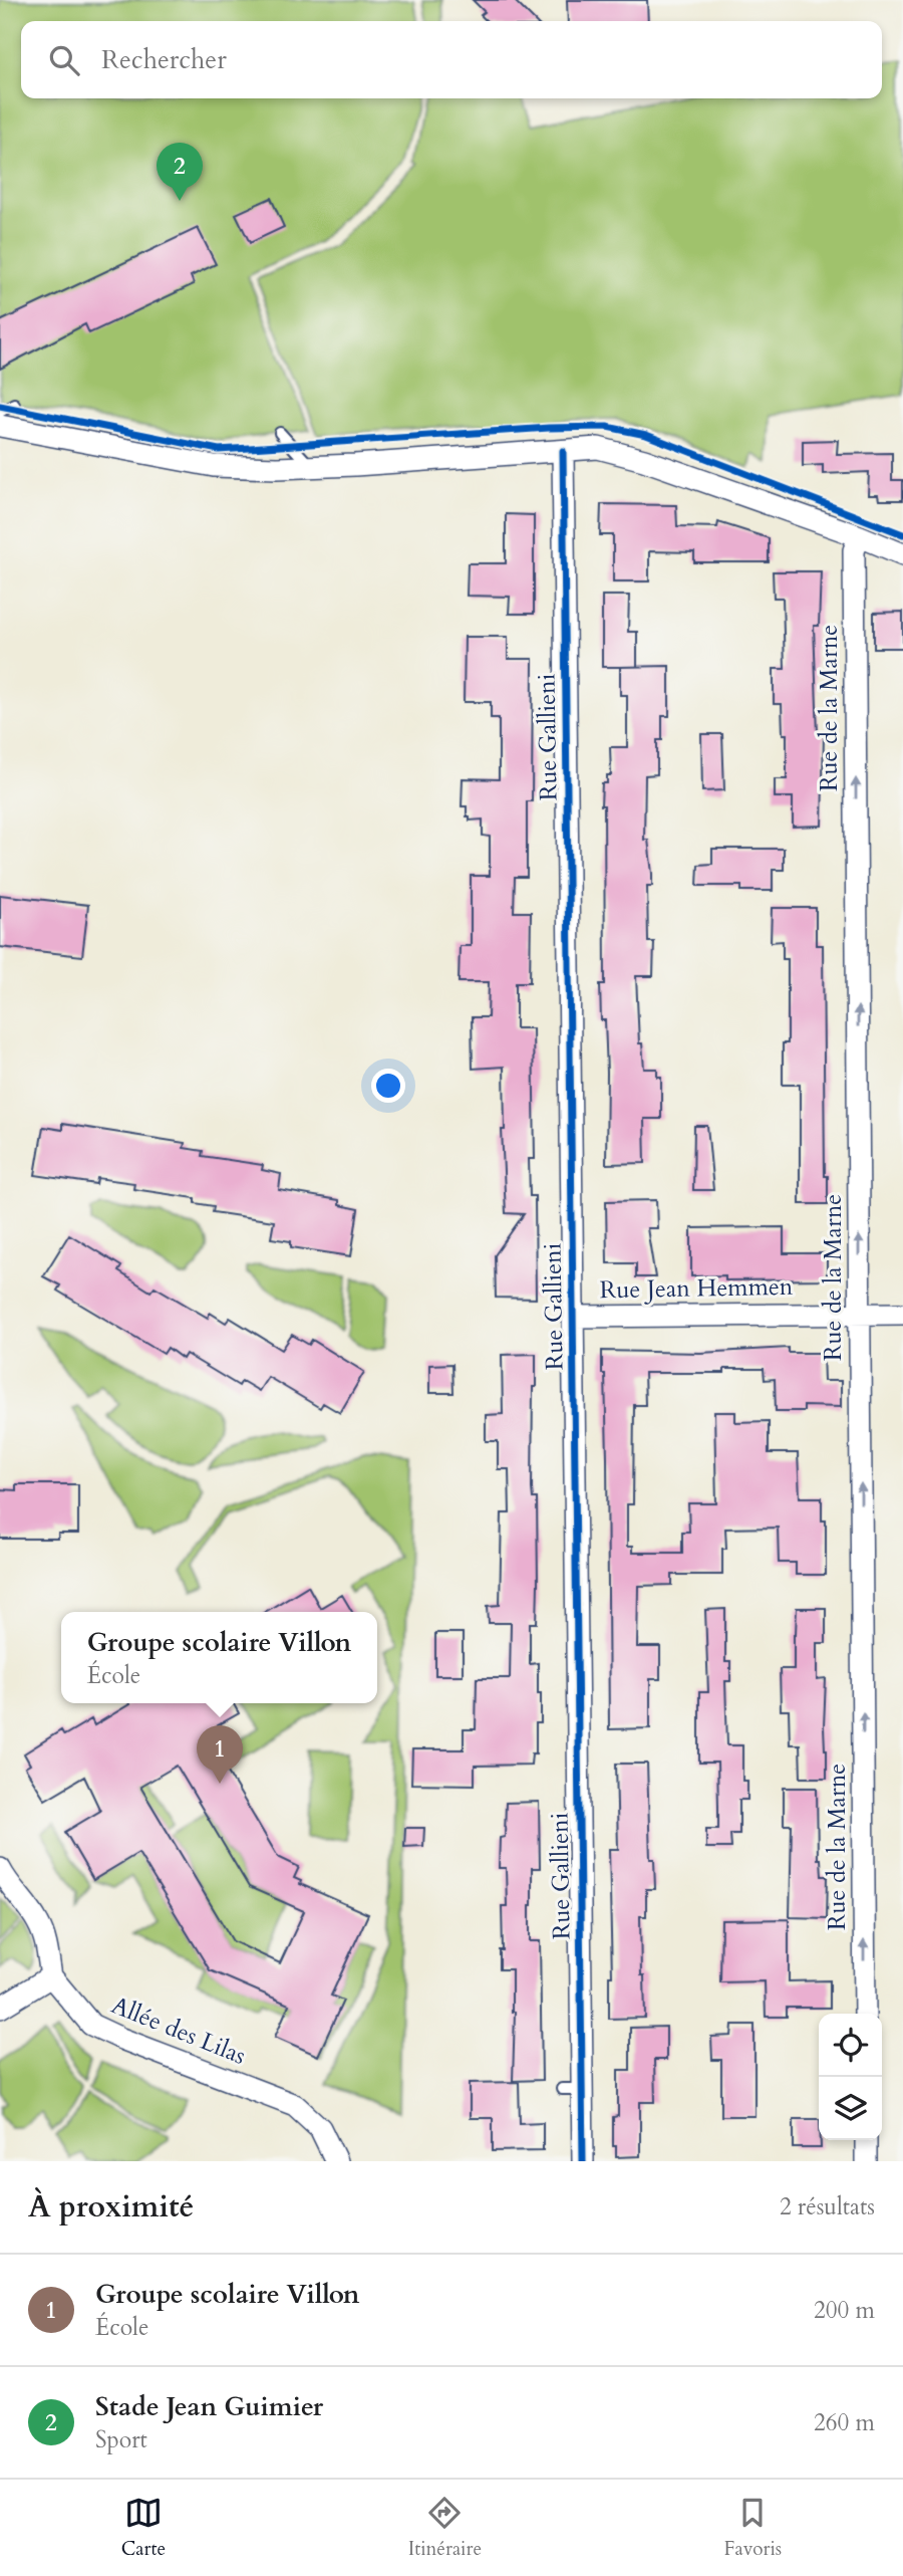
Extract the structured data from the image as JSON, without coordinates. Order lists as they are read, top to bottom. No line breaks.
{"streets":{"street":["Rue de la Marne","Rue Gallieni","Rue Jean Hemmen","Allée des Lilas"]},"crossings":[["Rue de la Marne","Rue Jean Hemmen"],["Rue Gallieni","Rue Jean Hemmen"]],"one_way":["Rue de la Marne"],"page":{"search":"Rechercher","pins":["2","1"],"popup":["Groupe scolaire Villon","École"],"heading":["À proximité","2 résultats"],"list":[{"mark":"1","name":"Groupe scolaire Villon","note":"École","value":"200 m"},{"mark":"2","name":"Stade Jean Guimier","note":"Sport","value":"260 m"}],"nav":["Carte","Itinéraire","Favoris"]}}
